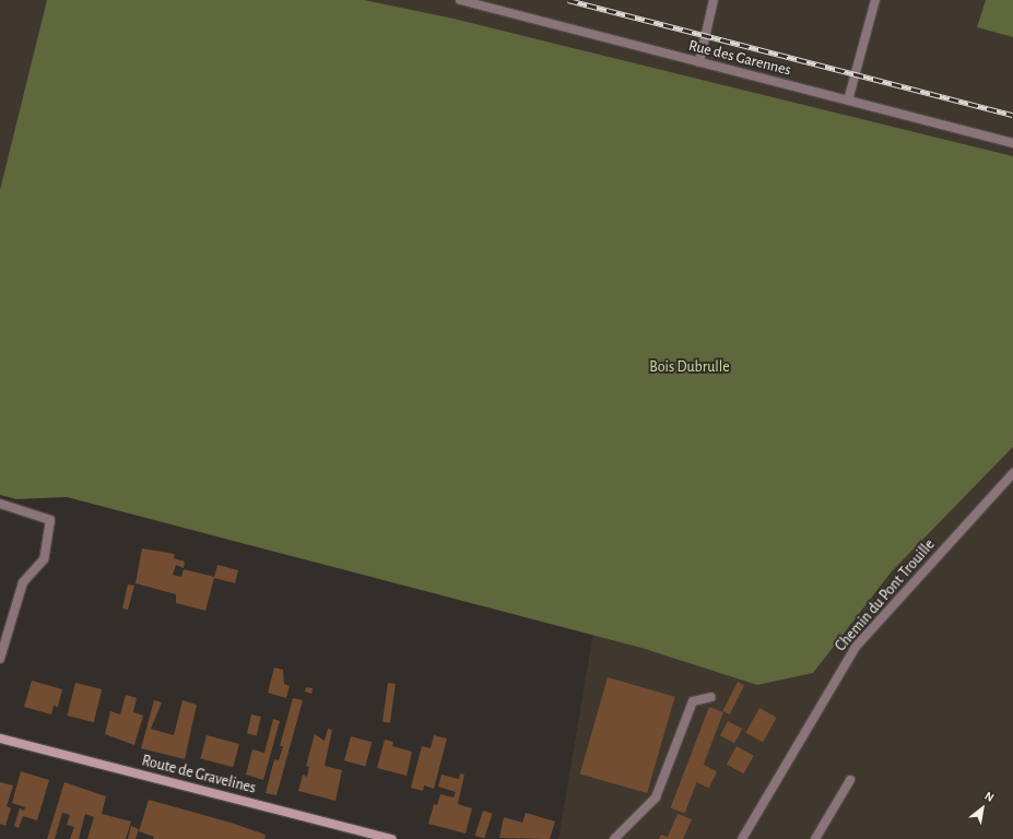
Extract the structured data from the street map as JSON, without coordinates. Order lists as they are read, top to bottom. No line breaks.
{"streets":{"main road":["Route de Gravelines"],"street":["Rue des Garennes","Chemin du Pont Trouille"]},"parks":["Bois Dubrulle"],"north":"top right"}
